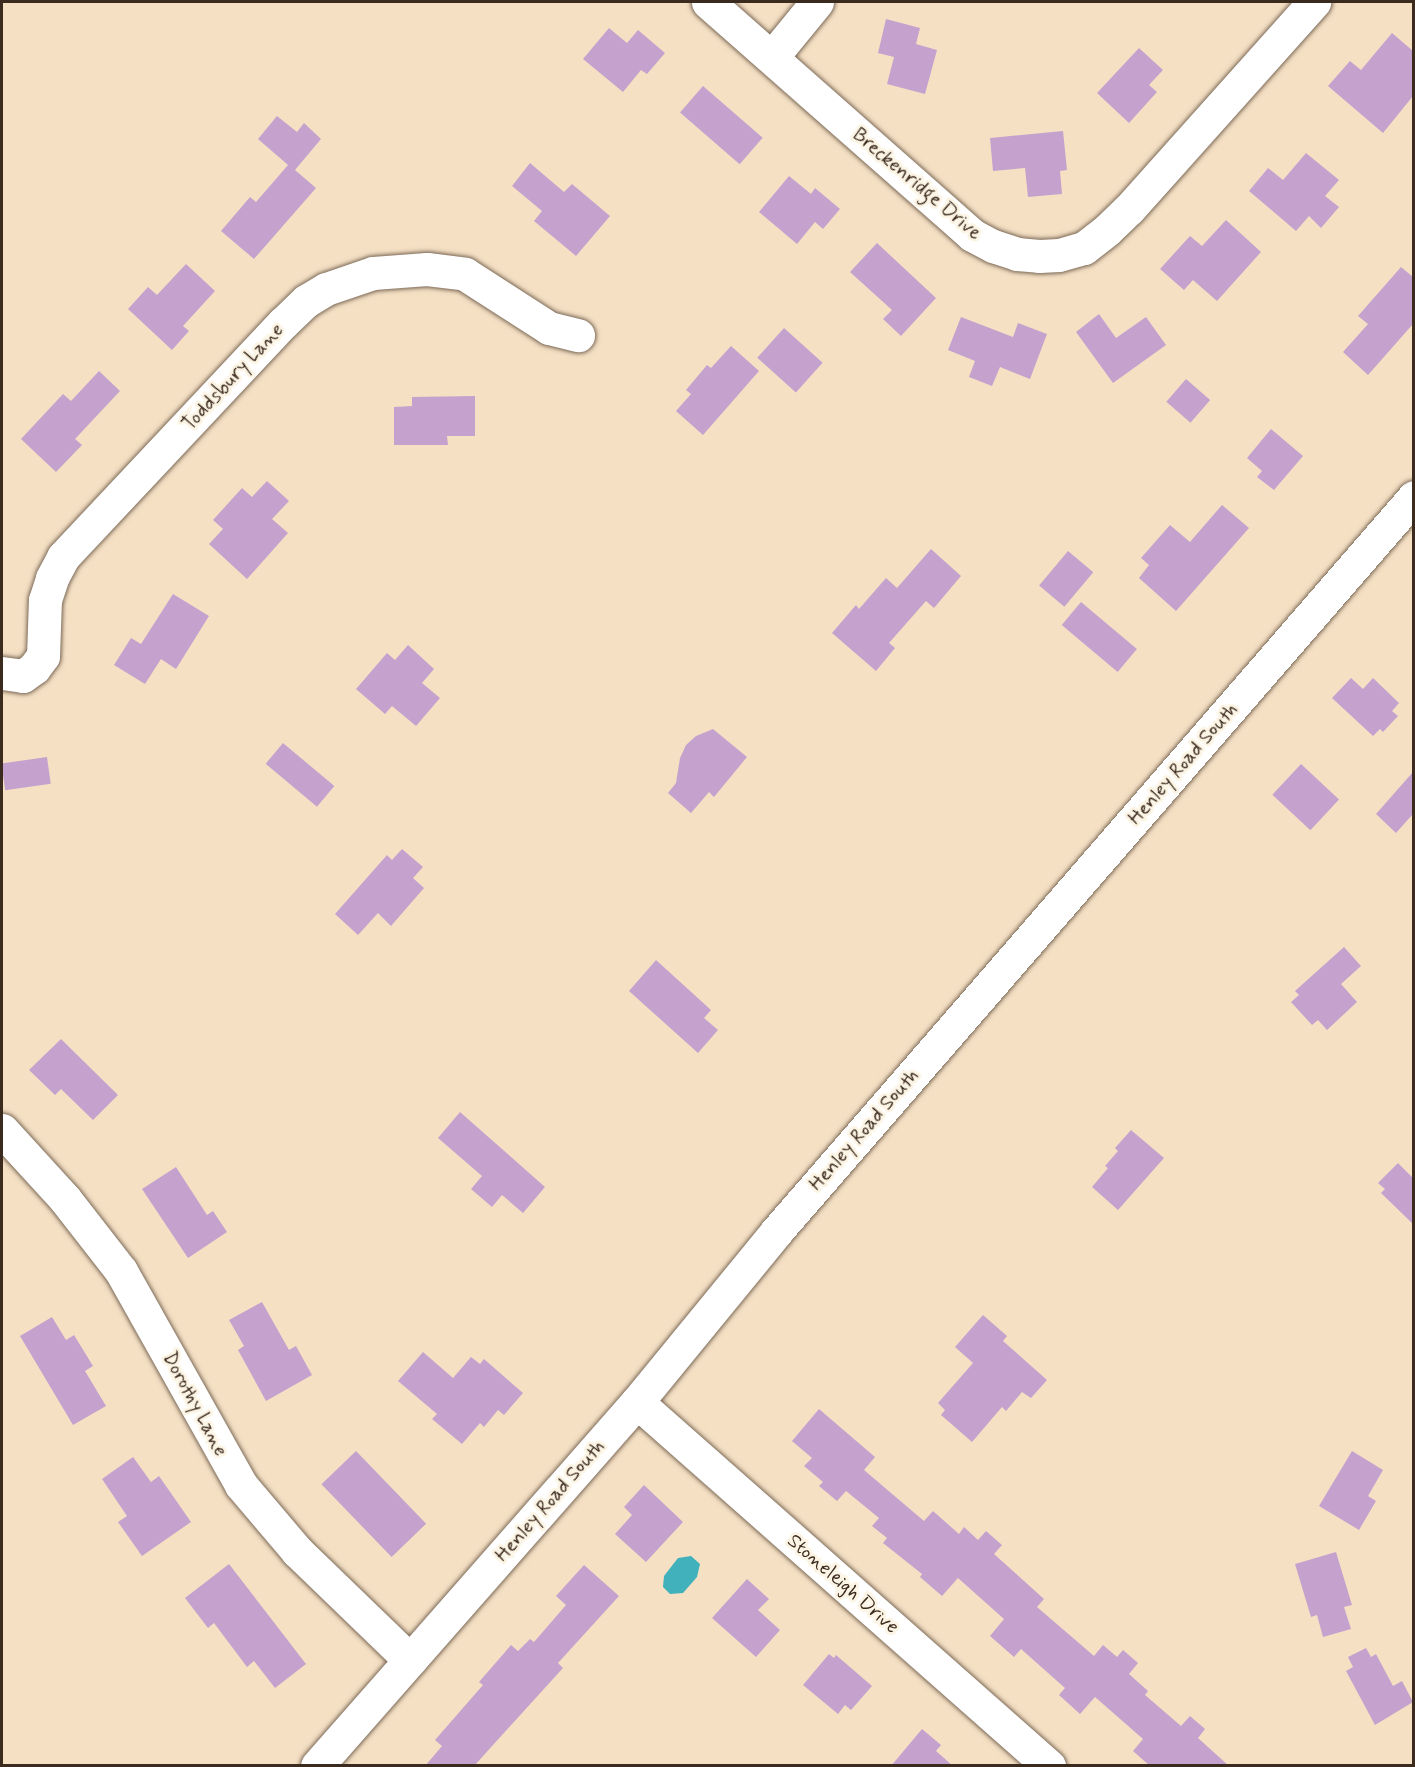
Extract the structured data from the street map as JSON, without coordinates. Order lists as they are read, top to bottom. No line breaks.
{"streets":{"street":["Breckenridge Drive","Toddsbury Lane","Henley Road South","Dorothy Lane","Stoneleigh Drive"]},"crossings":[["Henley Road South","Dorothy Lane"],["Henley Road South","Stoneleigh Drive"]]}
